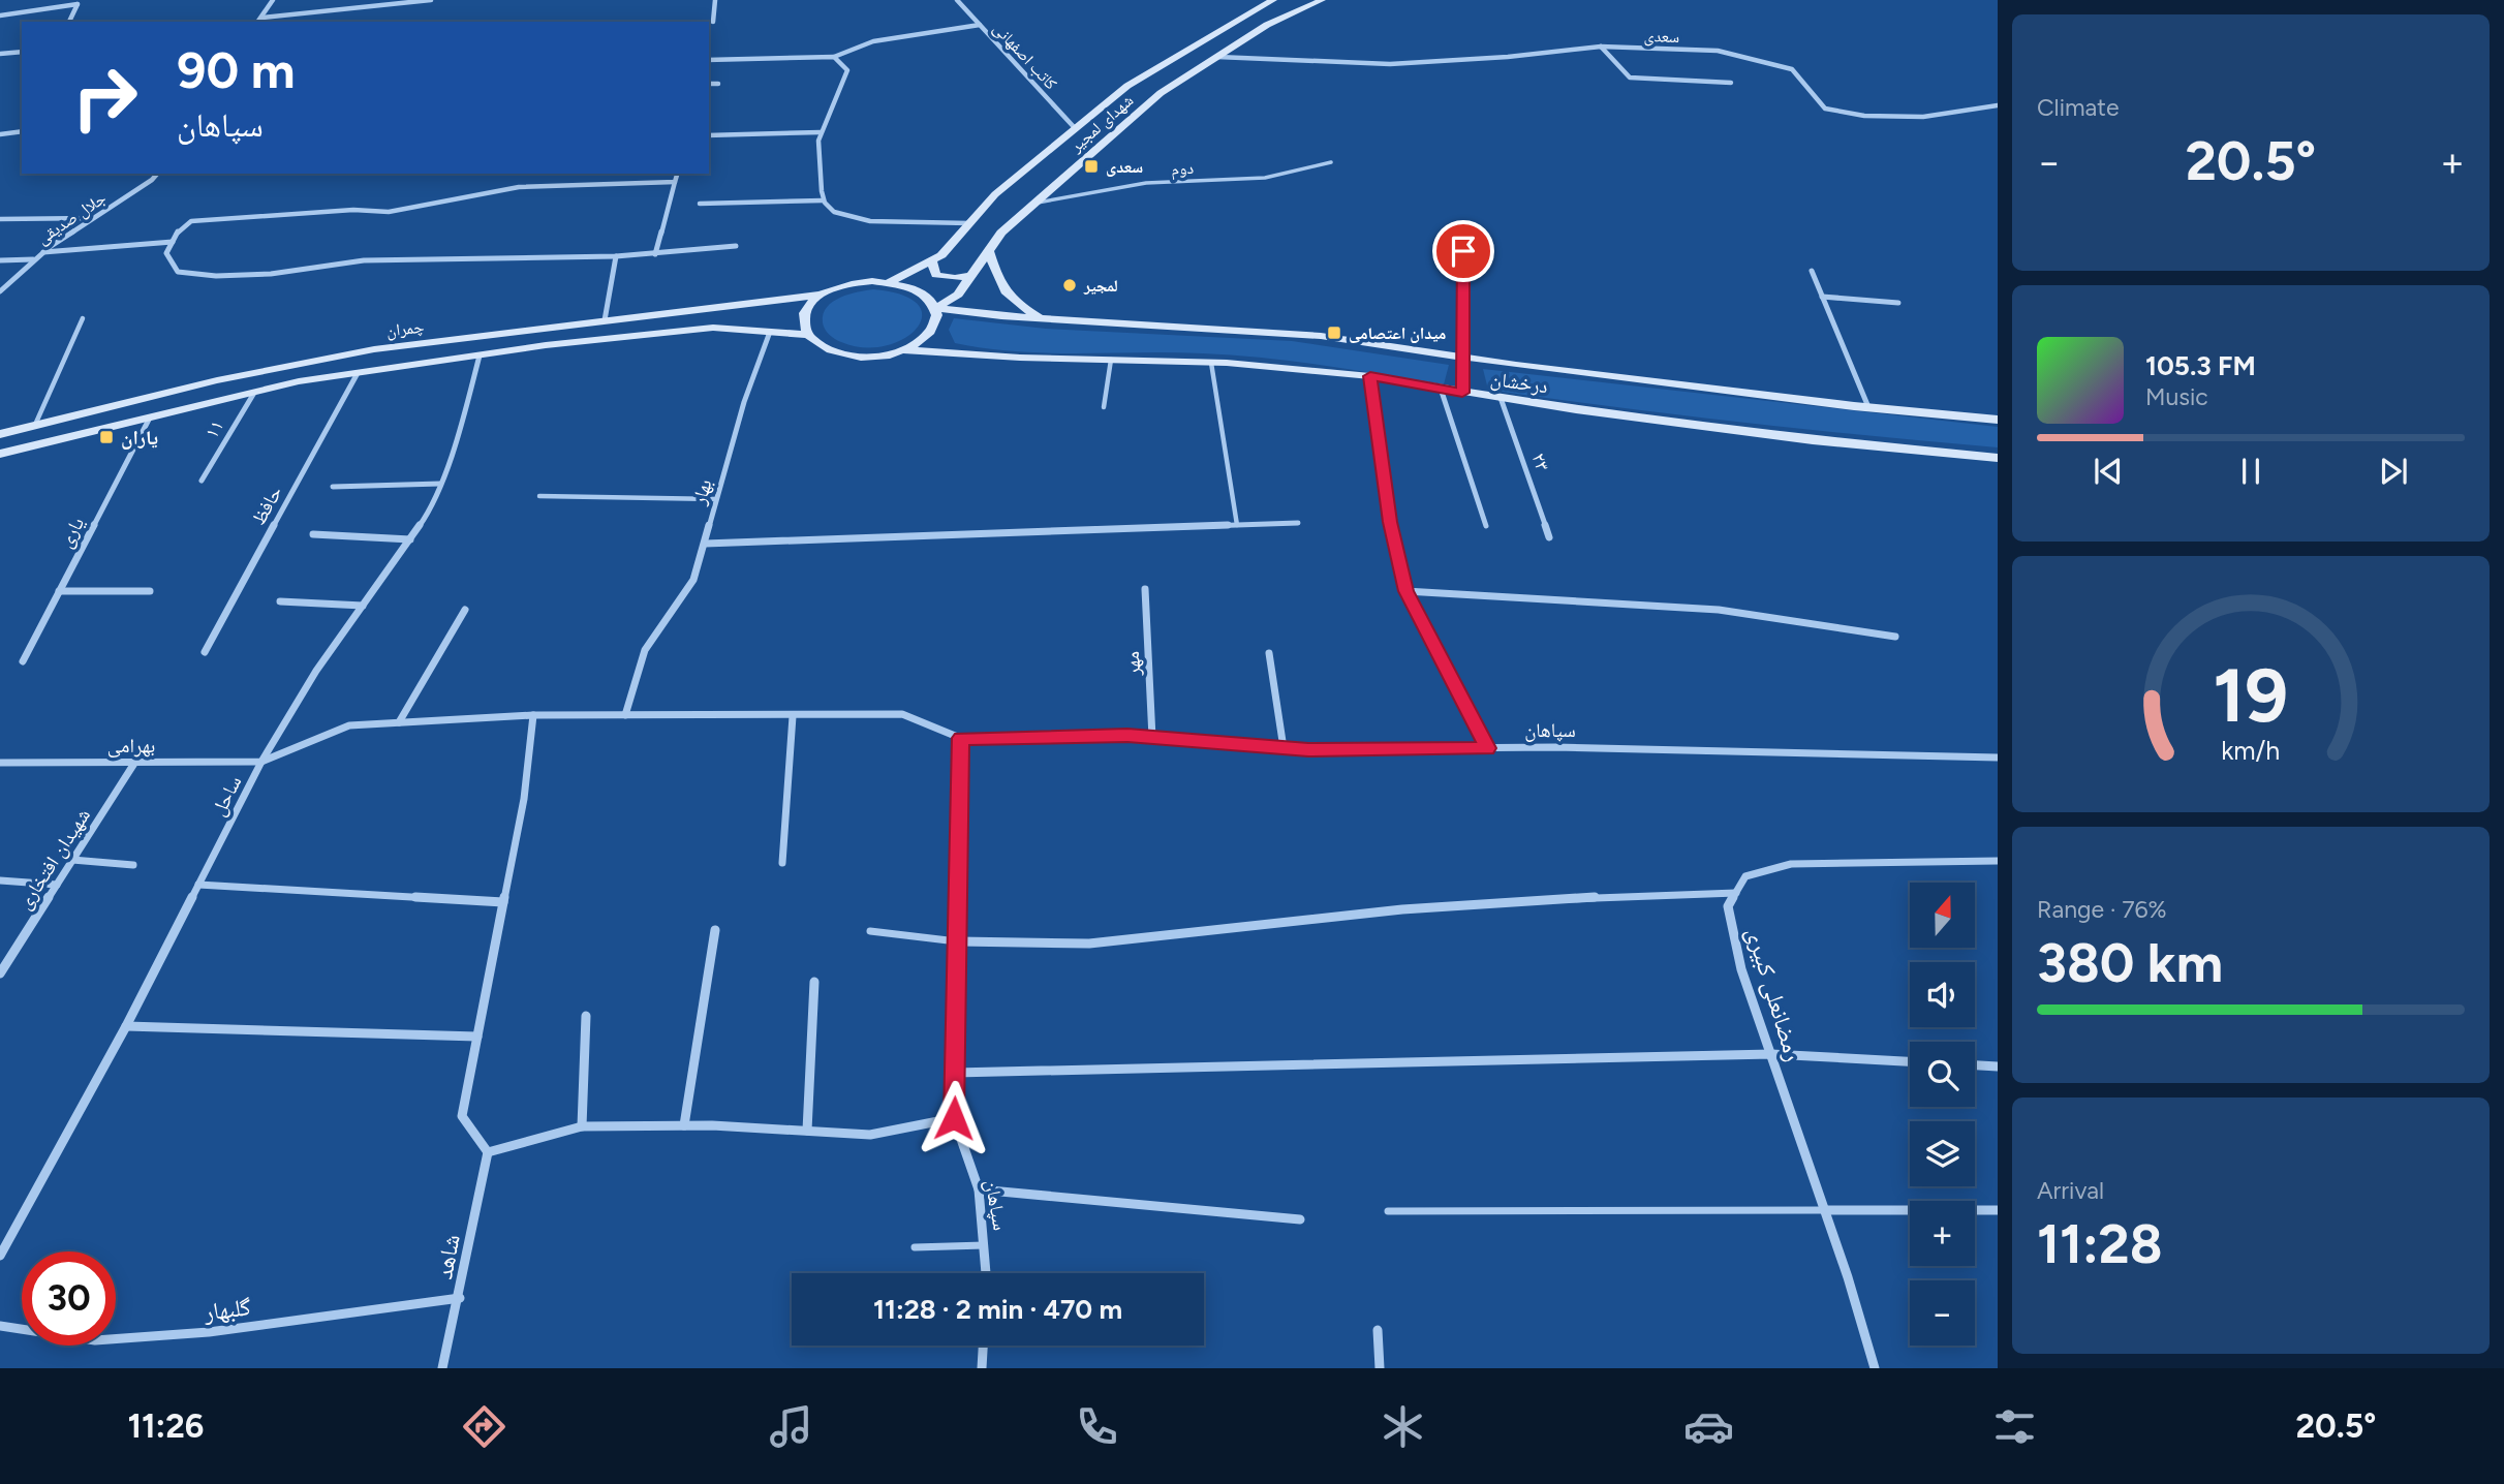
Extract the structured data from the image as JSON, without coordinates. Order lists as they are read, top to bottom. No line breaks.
{"streets":{"main road":["شهدای لمجیر","چمران","درخشان"],"street":["سعدی","کاتب اصفهانی","جلال صدیقی","۱۱","۲۳","بهار","حافظ","یاری","مهر","سپاهان","بهرامی","ساحل","شهیدان افتخاری","رمضانعلی کبیری","شاهد","گلبهار"],"lane":["دوم"]},"crossings":[["سعدی","شهدای لمجیر"],["کاتب اصفهانی","شهدای لمجیر"],["شهدای لمجیر","دوم"],["شهدای لمجیر","چمران"],["شهدای لمجیر","درخشان"],["چمران","درخشان"],["چمران","۱۱"],["چمران","بهار"],["چمران","حافظ"],["چمران","یاری"],["چمران","ساحل"],["درخشان","۲۳"],["مهر","سپاهان"],["بهرامی","ساحل"],["بهرامی","شهیدان افتخاری"],["شاهد","گلبهار"]],"places":{"transit":["سعدی","میدان اعتصامی","یاران"],"other":["لمجیر"]},"north":"top","page":{"tile":["Climate",["Range · 76%","380 km"],["Arrival","11:28"]],"turn":["90 m","سپاهان"],"heat":["−","20.5°","+"],"song":["105.3 FM","Music"],"map_buttons":["+","−"],"limit":"30","trip":"11:28 · 2 min · 470 m","tabs":["11:26","20.5°"],"gauge":["19","km/h"]}}
